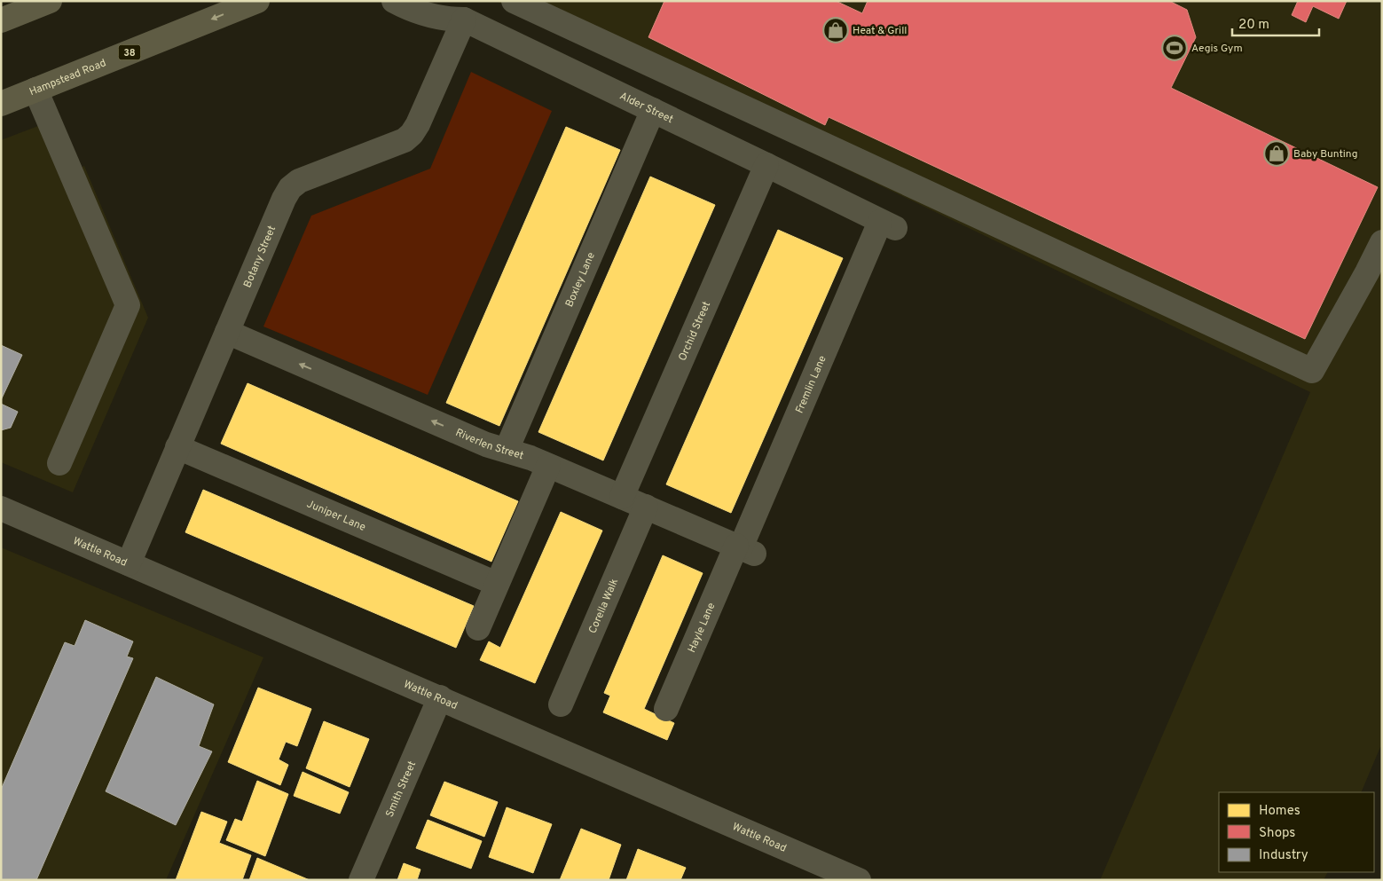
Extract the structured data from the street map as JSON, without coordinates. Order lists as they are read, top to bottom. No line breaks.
{"streets":{"main road":["38","Hampstead Road"],"street":["Alder Street","Botany Street","Boxley Lane","Orchid Street","Fremlin Lane","Riverlen Street","Juniper Lane","Wattle Road","Corella Walk","Hayle Lane","Smith Street"]},"crossings":[["Alder Street","Botany Street"],["Alder Street","Boxley Lane"],["Alder Street","Orchid Street"],["Alder Street","Fremlin Lane"],["Botany Street","Riverlen Street"],["Botany Street","Juniper Lane"],["Botany Street","Wattle Road"],["Boxley Lane","Riverlen Street"],["Orchid Street","Riverlen Street"],["Fremlin Lane","Riverlen Street"],["Fremlin Lane","Hayle Lane"],["Riverlen Street","Corella Walk"],["Riverlen Street","Hayle Lane"],["Wattle Road","Smith Street"]],"one_way":["Hampstead Road","Riverlen Street"],"places":{"shop":["Heat & Grill","Baby Bunting"],"sports":["Aegis Gym"]},"legend":["Homes","Shops","Industry"],"scale_bar":"20 m"}
